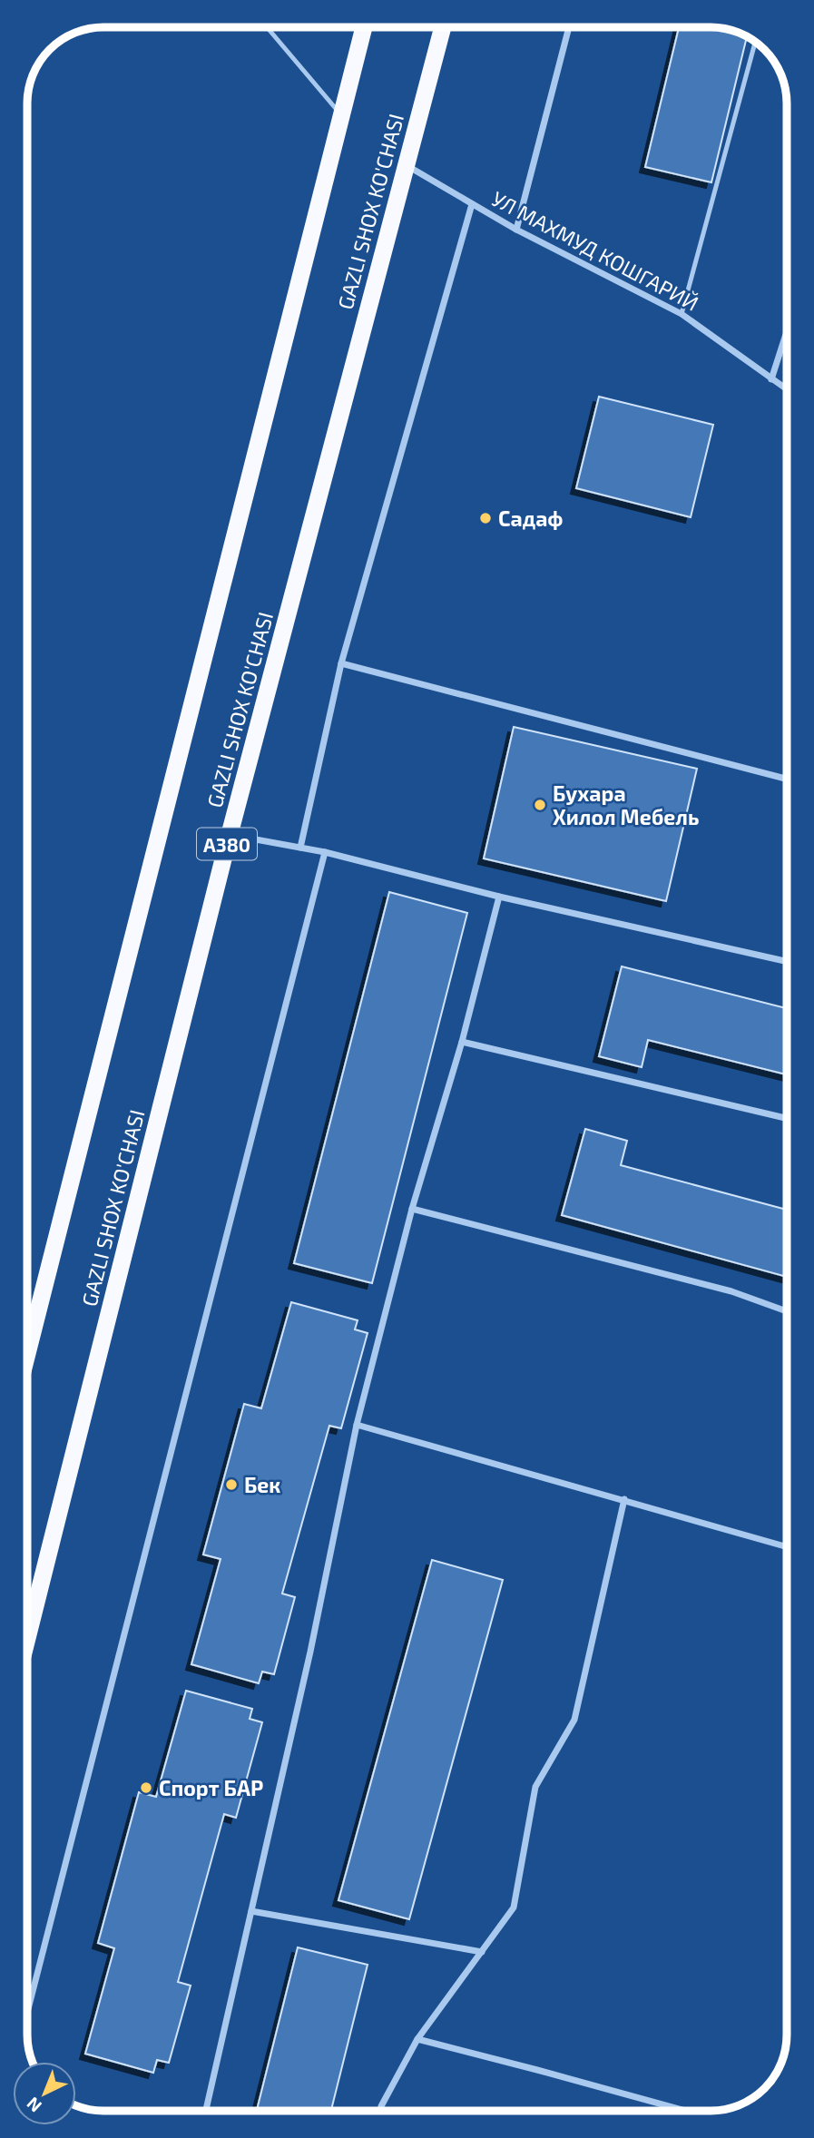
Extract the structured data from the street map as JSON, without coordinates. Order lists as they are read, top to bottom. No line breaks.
{"streets":{"highway":["GAZLI SHOX KO'CHASI","A380"],"street":["УЛ МАХМУД КОШГАРИЙ"]},"crossings":[["GAZLI SHOX KO'CHASI","УЛ МАХМУД КОШГАРИЙ"]],"places":["Садаф","Бухара Хилол Мебель","Бек","Спорт БАР"],"north":"bottom left"}
